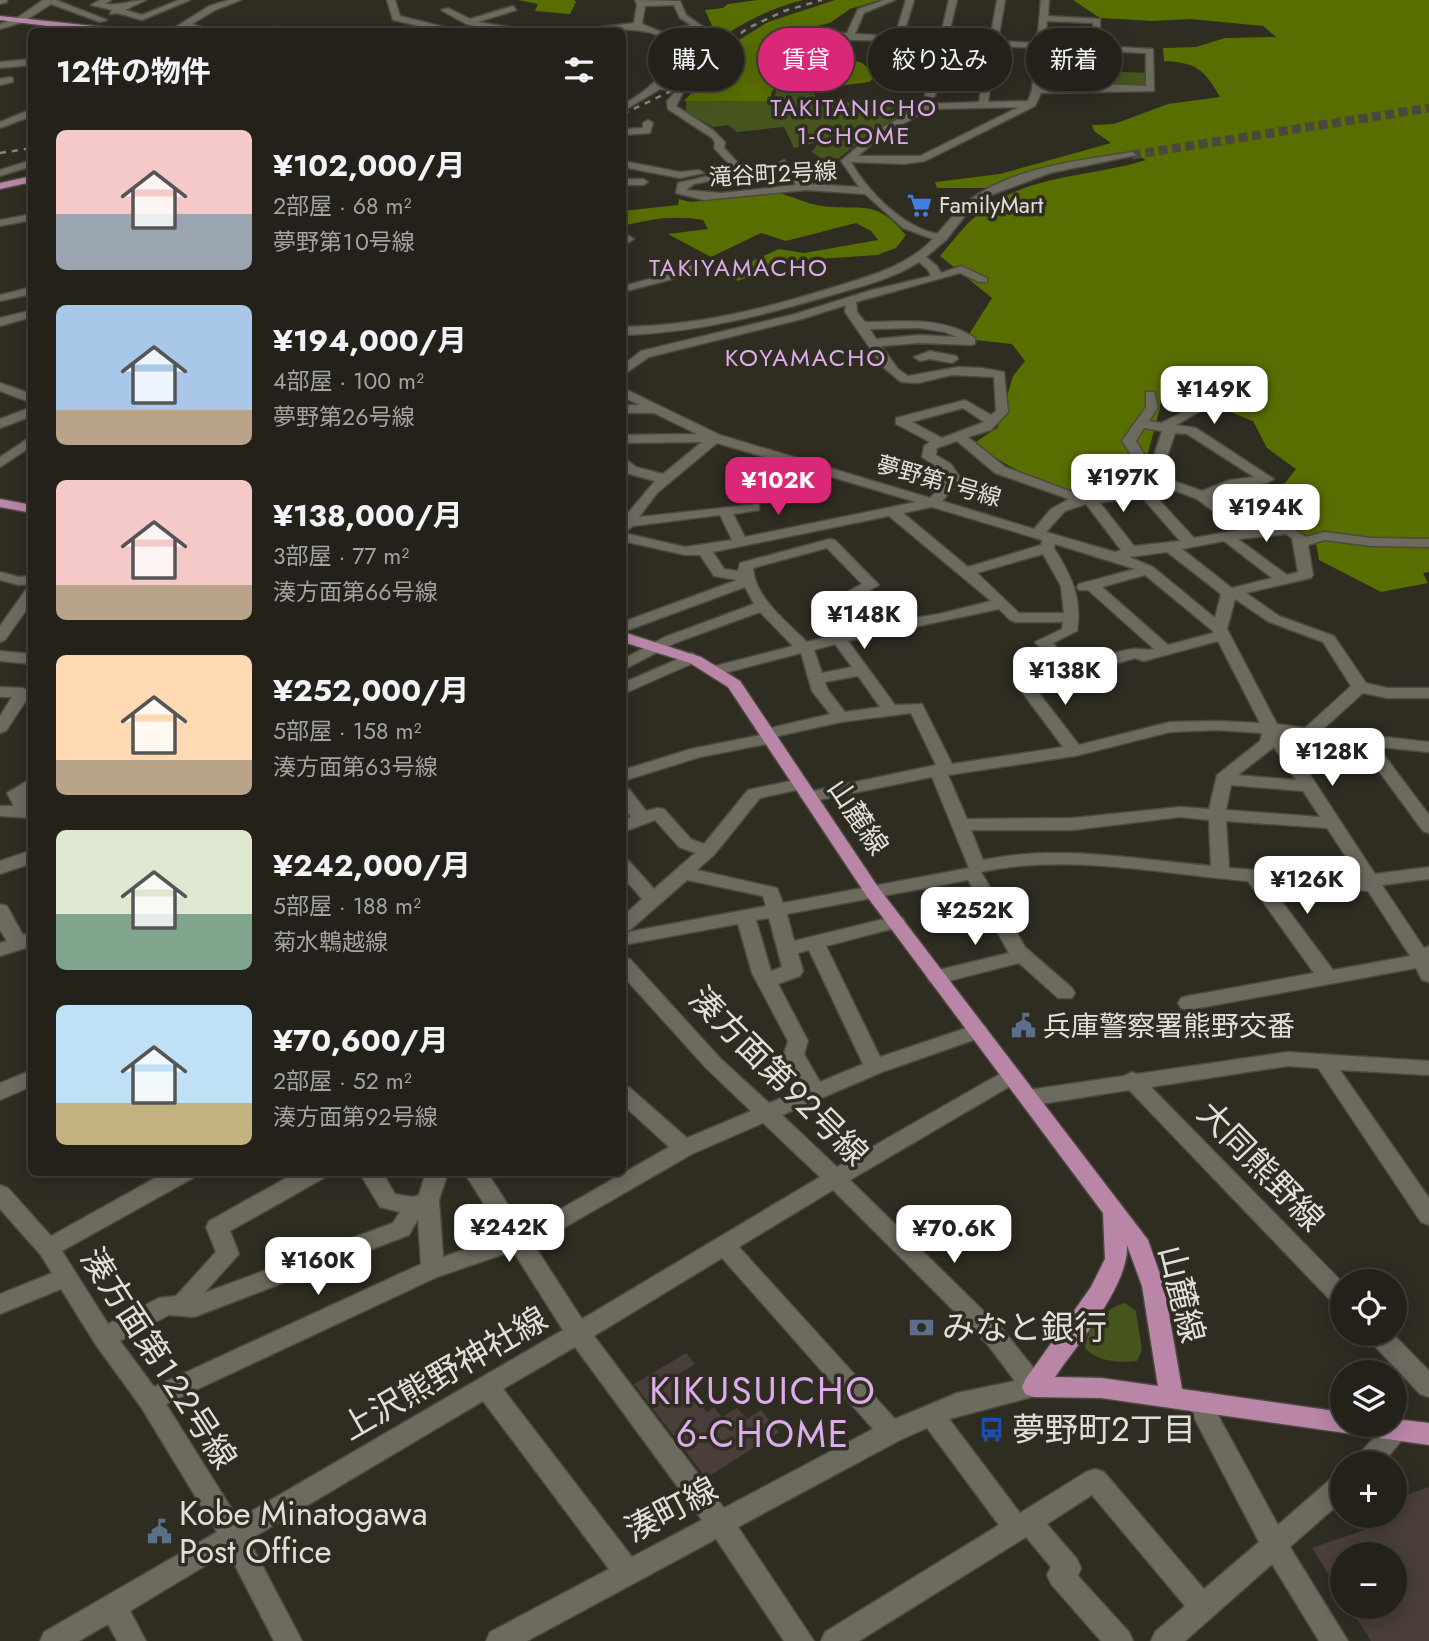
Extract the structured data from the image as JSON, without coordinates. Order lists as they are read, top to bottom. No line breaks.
{"streets":{"main road":["山麓線"],"street":["滝谷町２号線","夢野第１号線","湊方面第９２号線","大同熊野線","湊方面第１２２号線","上沢熊野神社線","湊町線"]},"crossings":[["山麓線","湊方面第９２号線"],["山麓線","上沢熊野神社線"],["山麓線","湊町線"],["湊方面第９２号線","上沢熊野神社線"],["湊方面第９２号線","湊町線"],["湊方面第１２２号線","上沢熊野神社線"]],"districts":["TAKITANICHO 1-CHOME","TAKIYAMACHO","KOYAMACHO","KIKUSUICHO 6-CHOME"],"places":{"supermarket":["FamilyMart"],"public building":["兵庫警察署熊野交番","Kobe Minatogawa Post Office"],"bank":["みなと銀行"],"bus stop":["夢野町2丁目"]},"page":{"chip":["購入","賃貸","絞り込み","新着"],"heading":"12件の物件","list":[{"name":"¥102,000/月","note":"2部屋 · 68 m² · 夢野第１０号線"},{"name":"¥194,000/月","note":"4部屋 · 100 m² · 夢野第２６号線"},{"name":"¥138,000/月","note":"3部屋 · 77 m² · 湊方面第６６号線"},{"name":"¥252,000/月","note":"5部屋 · 158 m² · 湊方面第６３号線"},{"name":"¥242,000/月","note":"5部屋 · 188 m² · 菊水鵯越線"},{"name":"¥70,600/月","note":"2部屋 · 52 m² · 湊方面第９２号線"}],"price":["¥149K","¥197K","¥102K","¥194K","¥148K","¥138K","¥128K","¥126K","¥252K","¥242K","¥70.6K","¥160K"],"map_buttons":["+","−"]}}
